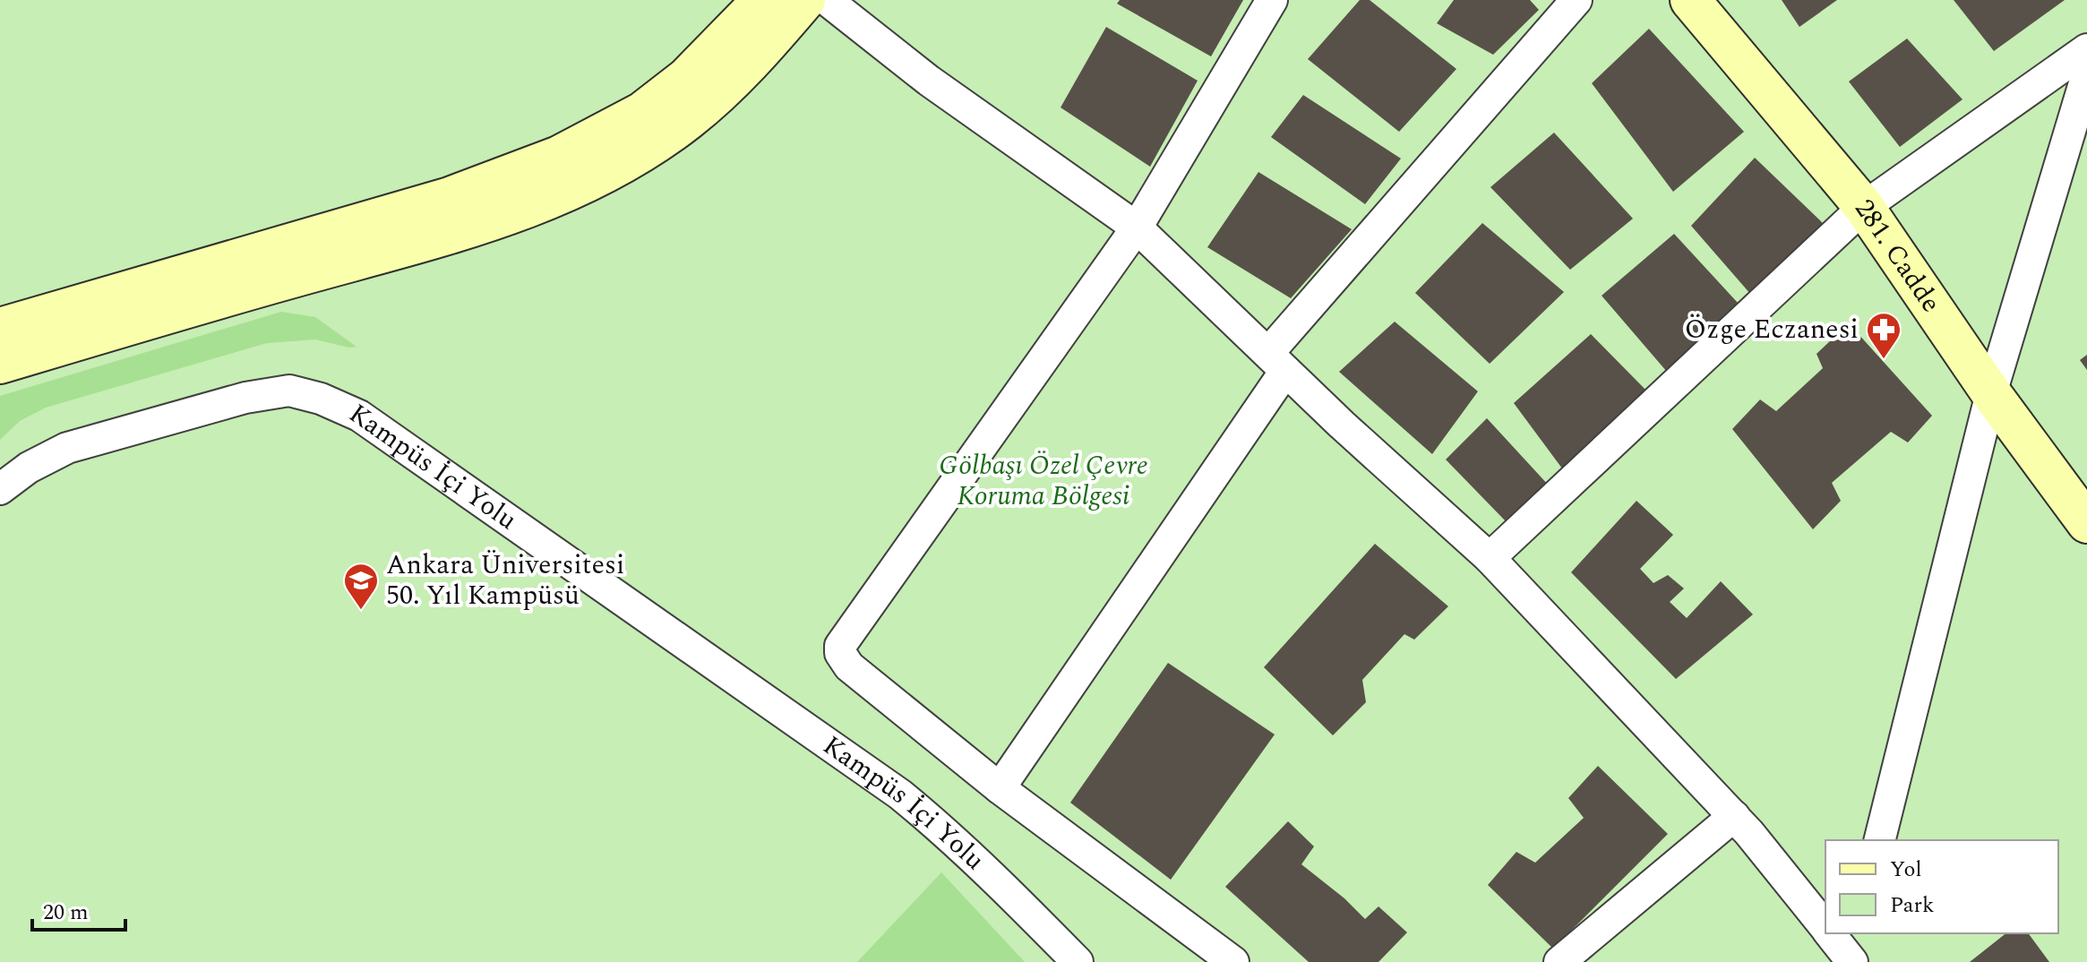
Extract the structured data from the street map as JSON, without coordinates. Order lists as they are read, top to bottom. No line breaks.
{"streets":{"street":["281. Cadde","Kampüs İçi Yolu"]},"parks":["Gölbaşı Özel Çevre Koruma Bölgesi"],"places":{"pharmacy":["Özge Eczanesi"],"school or university":["Ankara Üniversitesi 50. Yıl Kampüsü"]},"legend":["Yol","Park"],"scale_bar":"20 m"}
